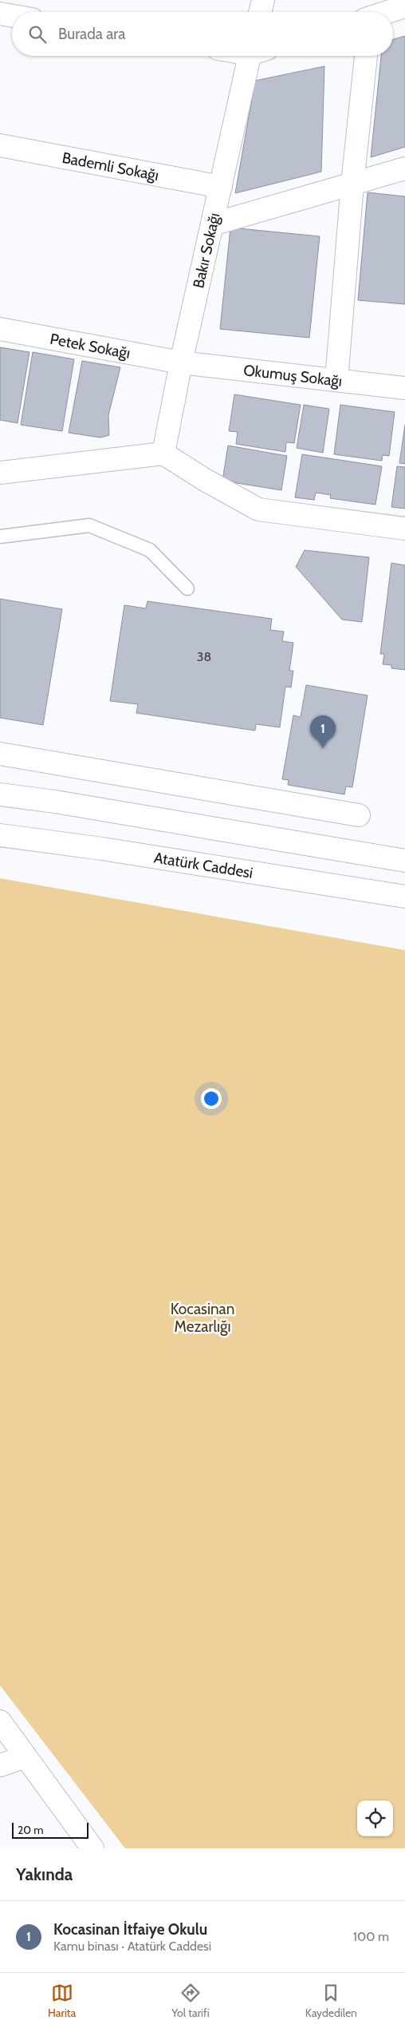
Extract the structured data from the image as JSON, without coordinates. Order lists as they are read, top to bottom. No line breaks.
{"streets":{"street":["Bademli Sokağı","Bakır Sokağı","Petek Sokağı","Okumuş Sokağı","Atatürk Caddesi"]},"crossings":[["Bademli Sokağı","Bakır Sokağı"],["Bakır Sokağı","Petek Sokağı"],["Bakır Sokağı","Okumuş Sokağı"],["Petek Sokağı","Okumuş Sokağı"]],"parks":["Kocasinan Mezarlığı"],"house_numbers":["38"],"scale_bar":"20 m","page":{"search":"Burada ara","pins":"1","scale":"20 m","heading":"Yakında","list":[{"mark":"1","name":"Kocasinan İtfaiye Okulu","note":"Kamu binası · Atatürk Caddesi","value":"100 m"}],"nav":["Harita","Yol tarifi","Kaydedilen"]}}
